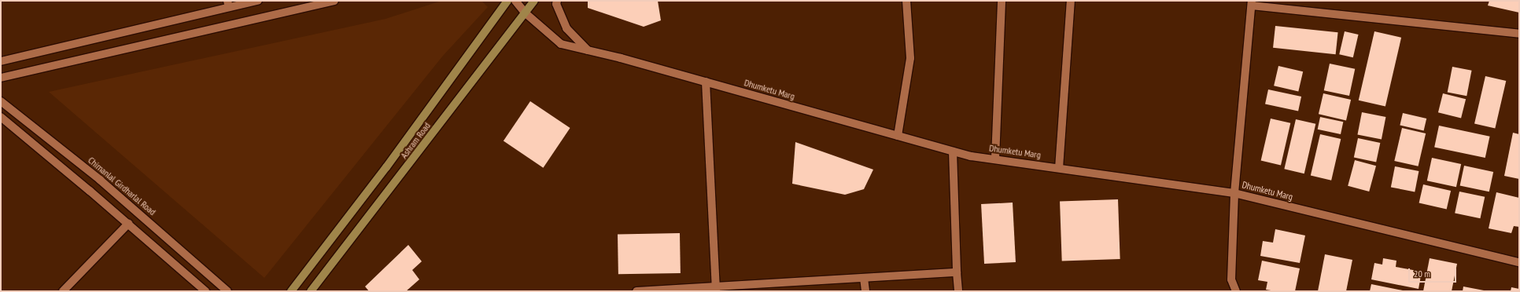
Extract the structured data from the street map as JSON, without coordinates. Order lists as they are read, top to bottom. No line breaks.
{"streets":{"main road":["Ashram Road"],"street":["Dhumketu Marg","Chimanlal Girdharlal Road"]},"crossings":[["Dhumketu Marg","Ashram Road"]],"scale_bar":"20 m"}
